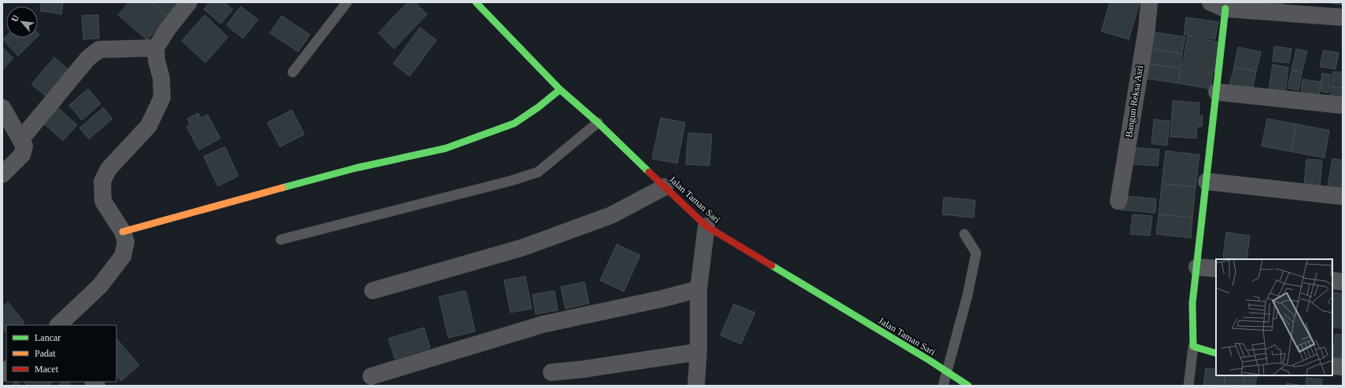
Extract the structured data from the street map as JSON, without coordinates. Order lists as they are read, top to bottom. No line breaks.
{"streets":{"street":["Bangun Reksa Asri","Jalan Taman Sari"]},"legend":["Lancar","Padat","Macet"],"north":"top left"}
